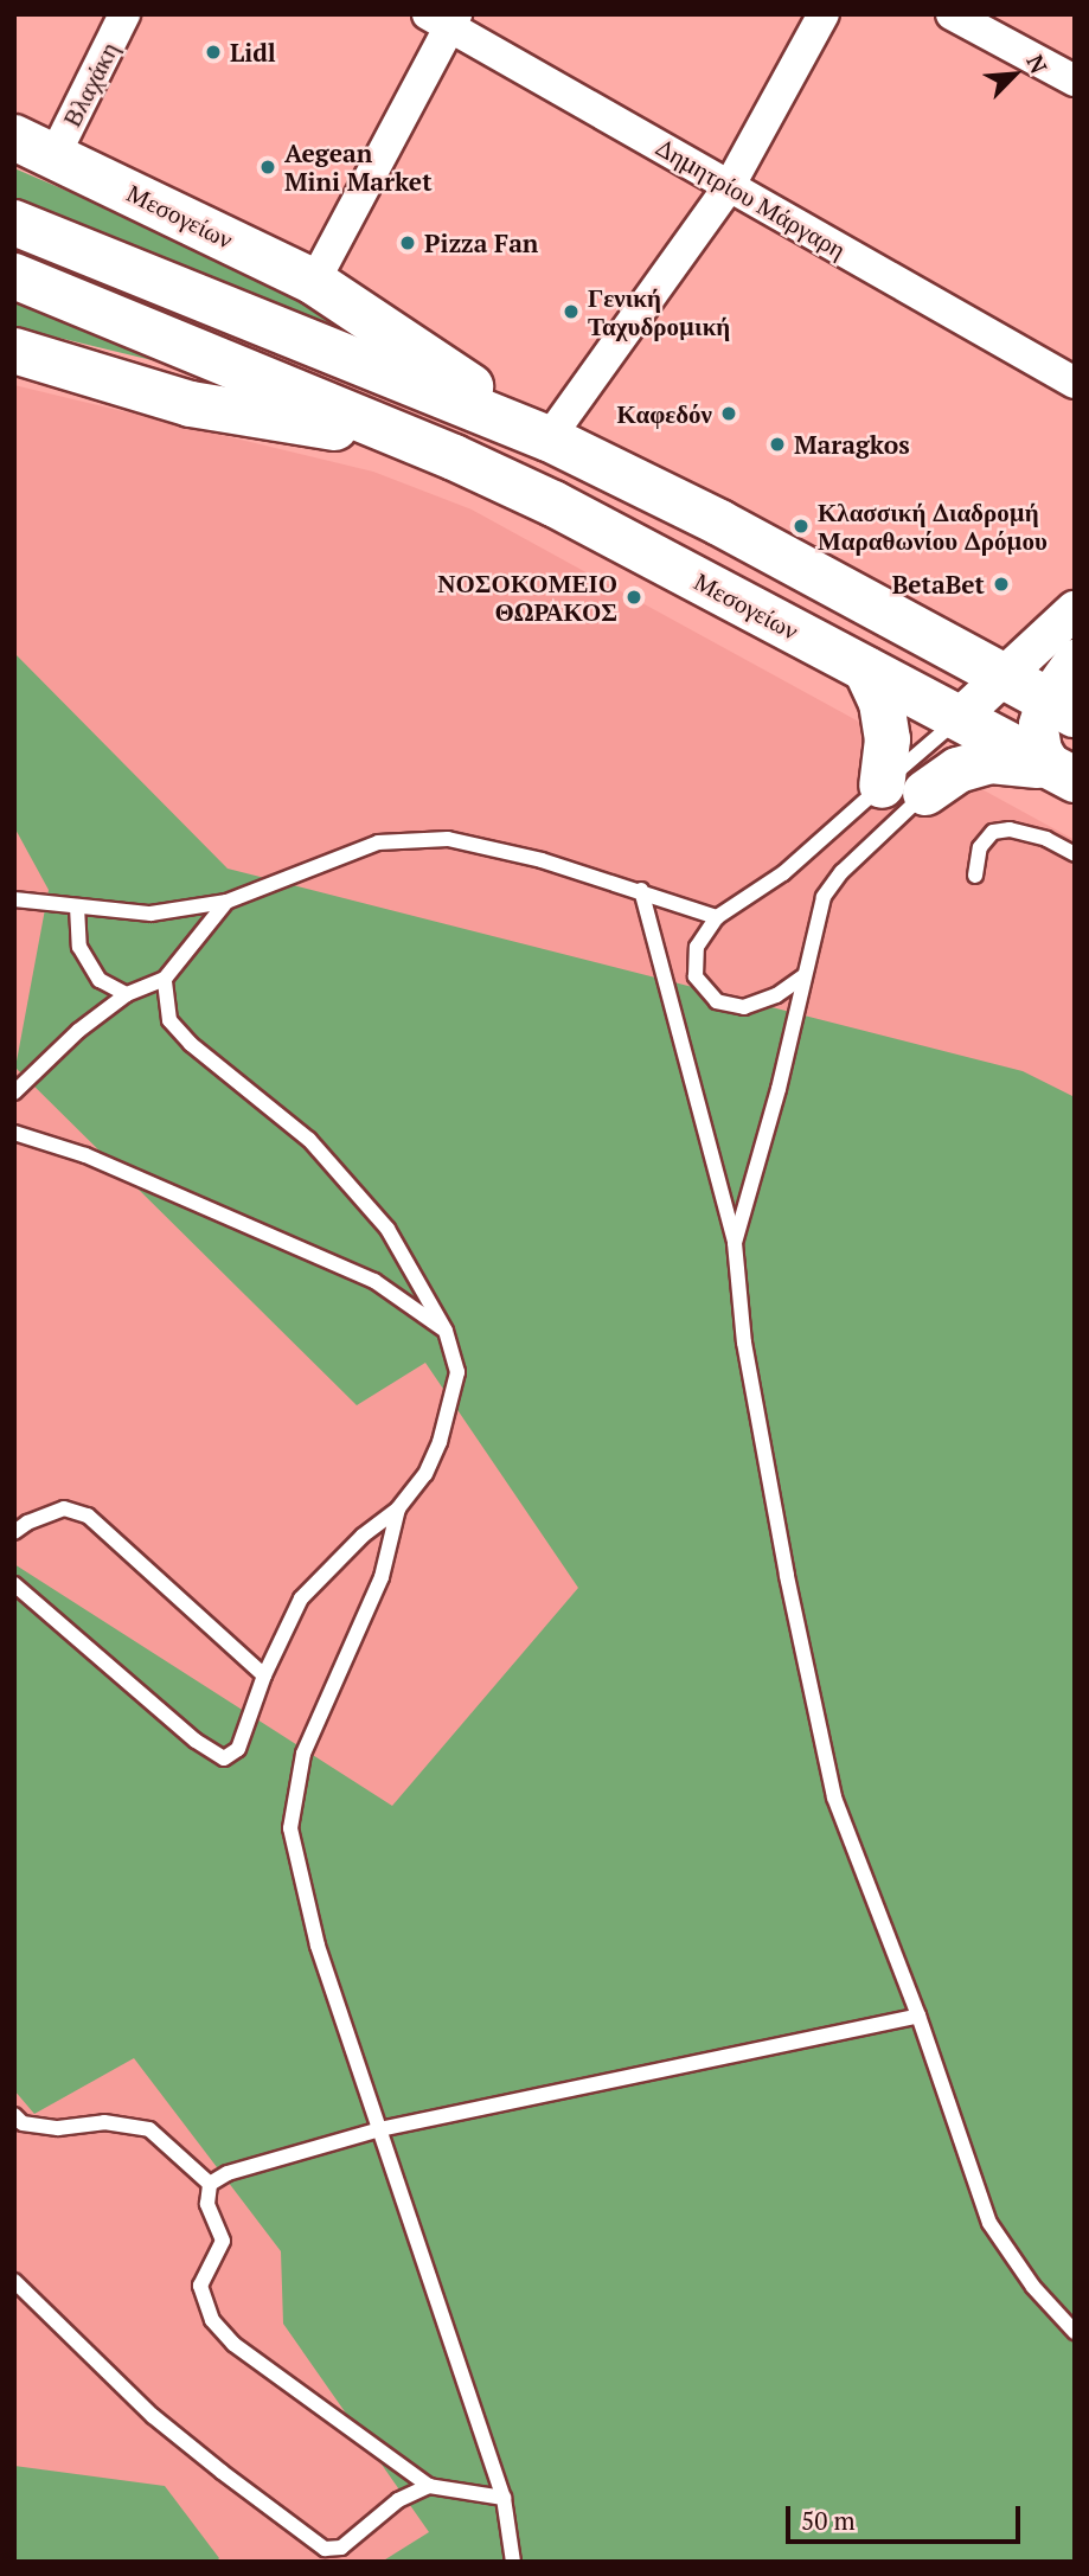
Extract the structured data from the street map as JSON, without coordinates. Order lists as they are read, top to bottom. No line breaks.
{"streets":{"main road":["Μεσογείων"],"street":["Βλαχάκη","Δημητρίου Μάργαρη"]},"crossings":[["Βλαχάκη","Μεσογείων"]],"places":["Lidl","Aegean Mini Market","Pizza Fan","Γενική Ταχυδρομική","Καφεδόν","Maragkos","Κλασσική Διαδρομή Μαραθωνίου Δρόμου","BetaBet","ΝΟΣΟΚΟΜΕΙΟ ΘΩΡΑΚΟΣ"],"scale_bar":"50 m","north":"top right"}
